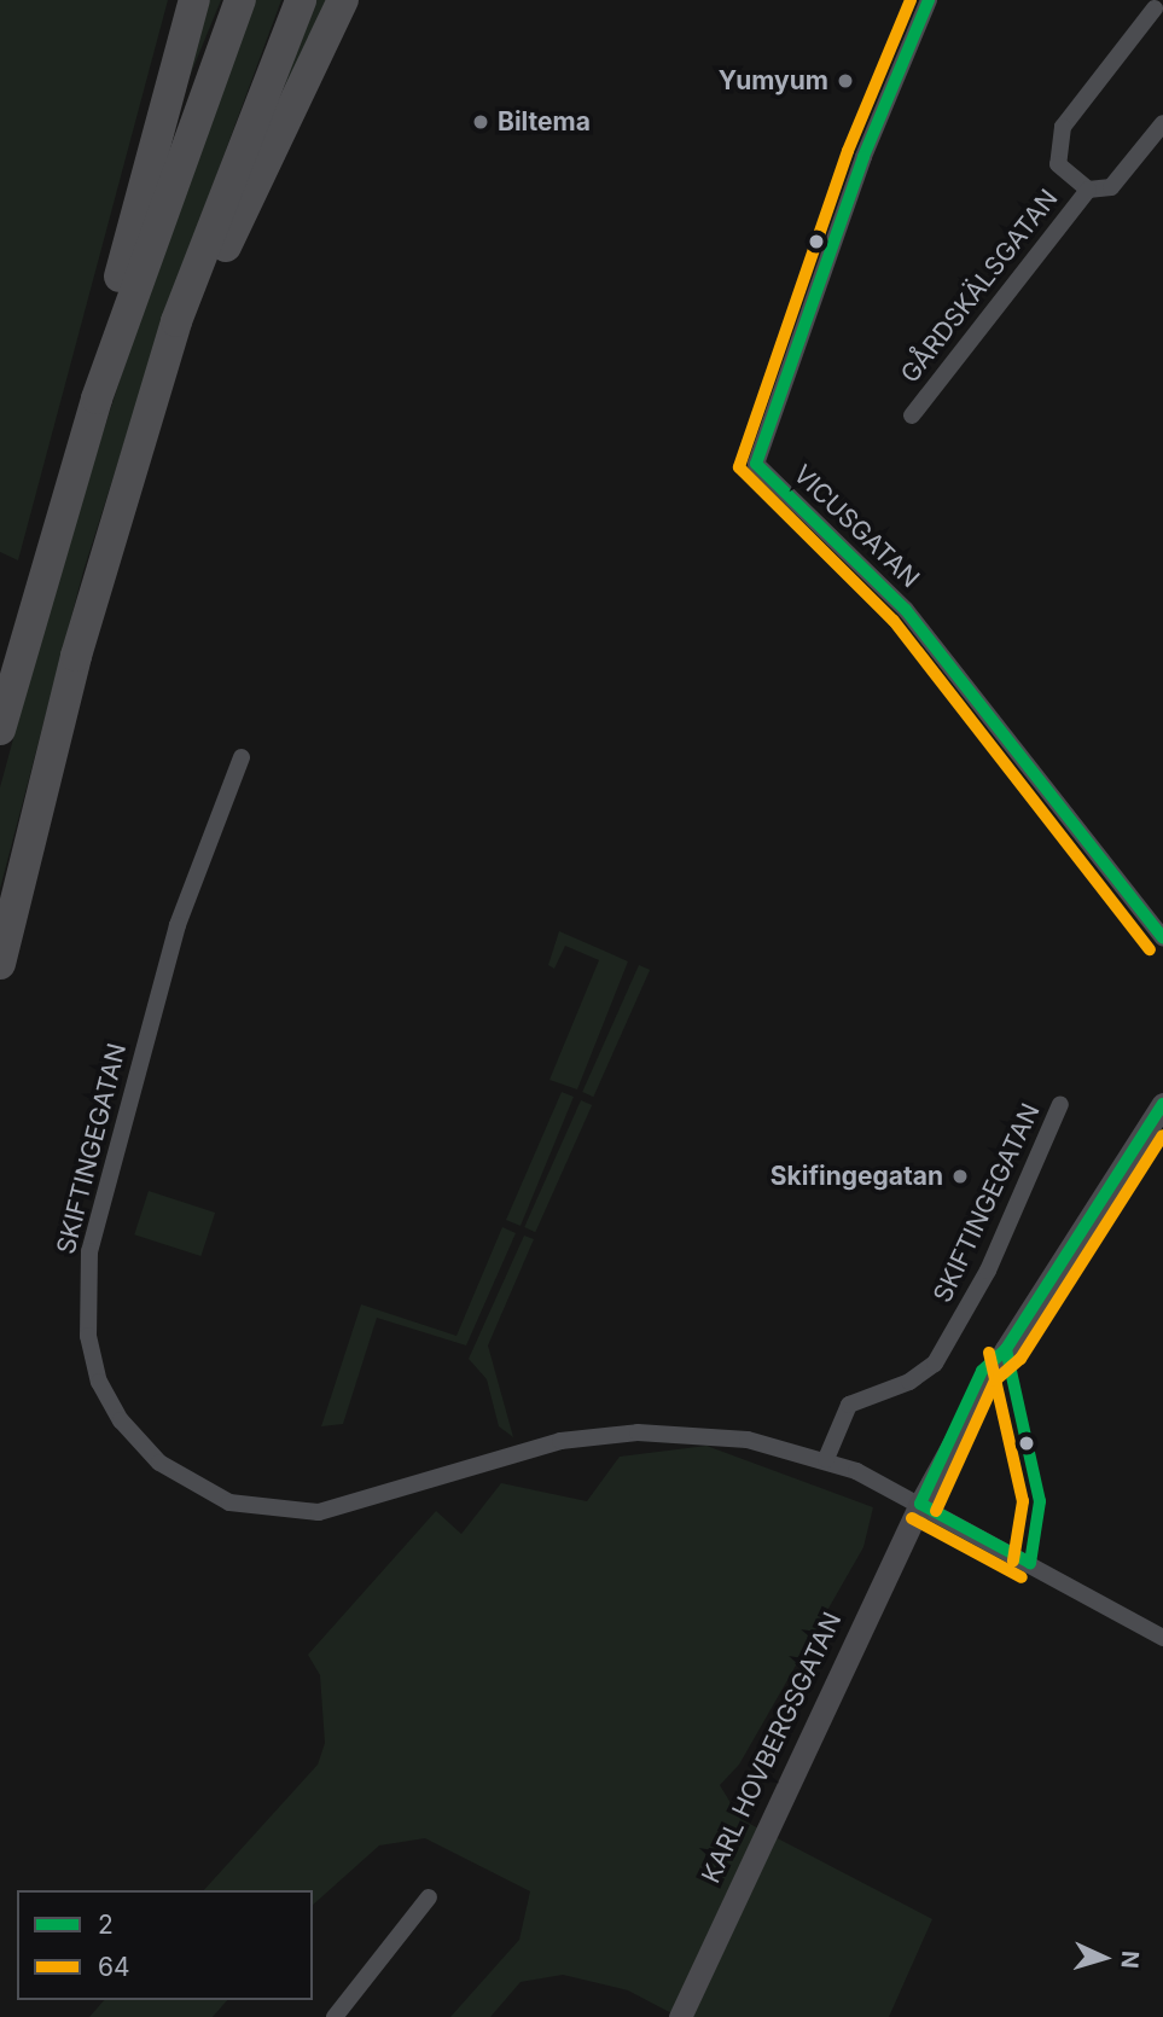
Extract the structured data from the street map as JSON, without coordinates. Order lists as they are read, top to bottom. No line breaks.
{"streets":{"street":["GÅRDSKÄLSGATAN","VICUSGATAN","SKIFTINGEGATAN","KARL HOVBERGSGATAN"]},"crossings":[["SKIFTINGEGATAN","KARL HOVBERGSGATAN"]],"places":["Yumyum","Biltema","Skifingegatan"],"lines":["transit line 2","transit line 64"],"legend":["2","64"],"north":"right"}
